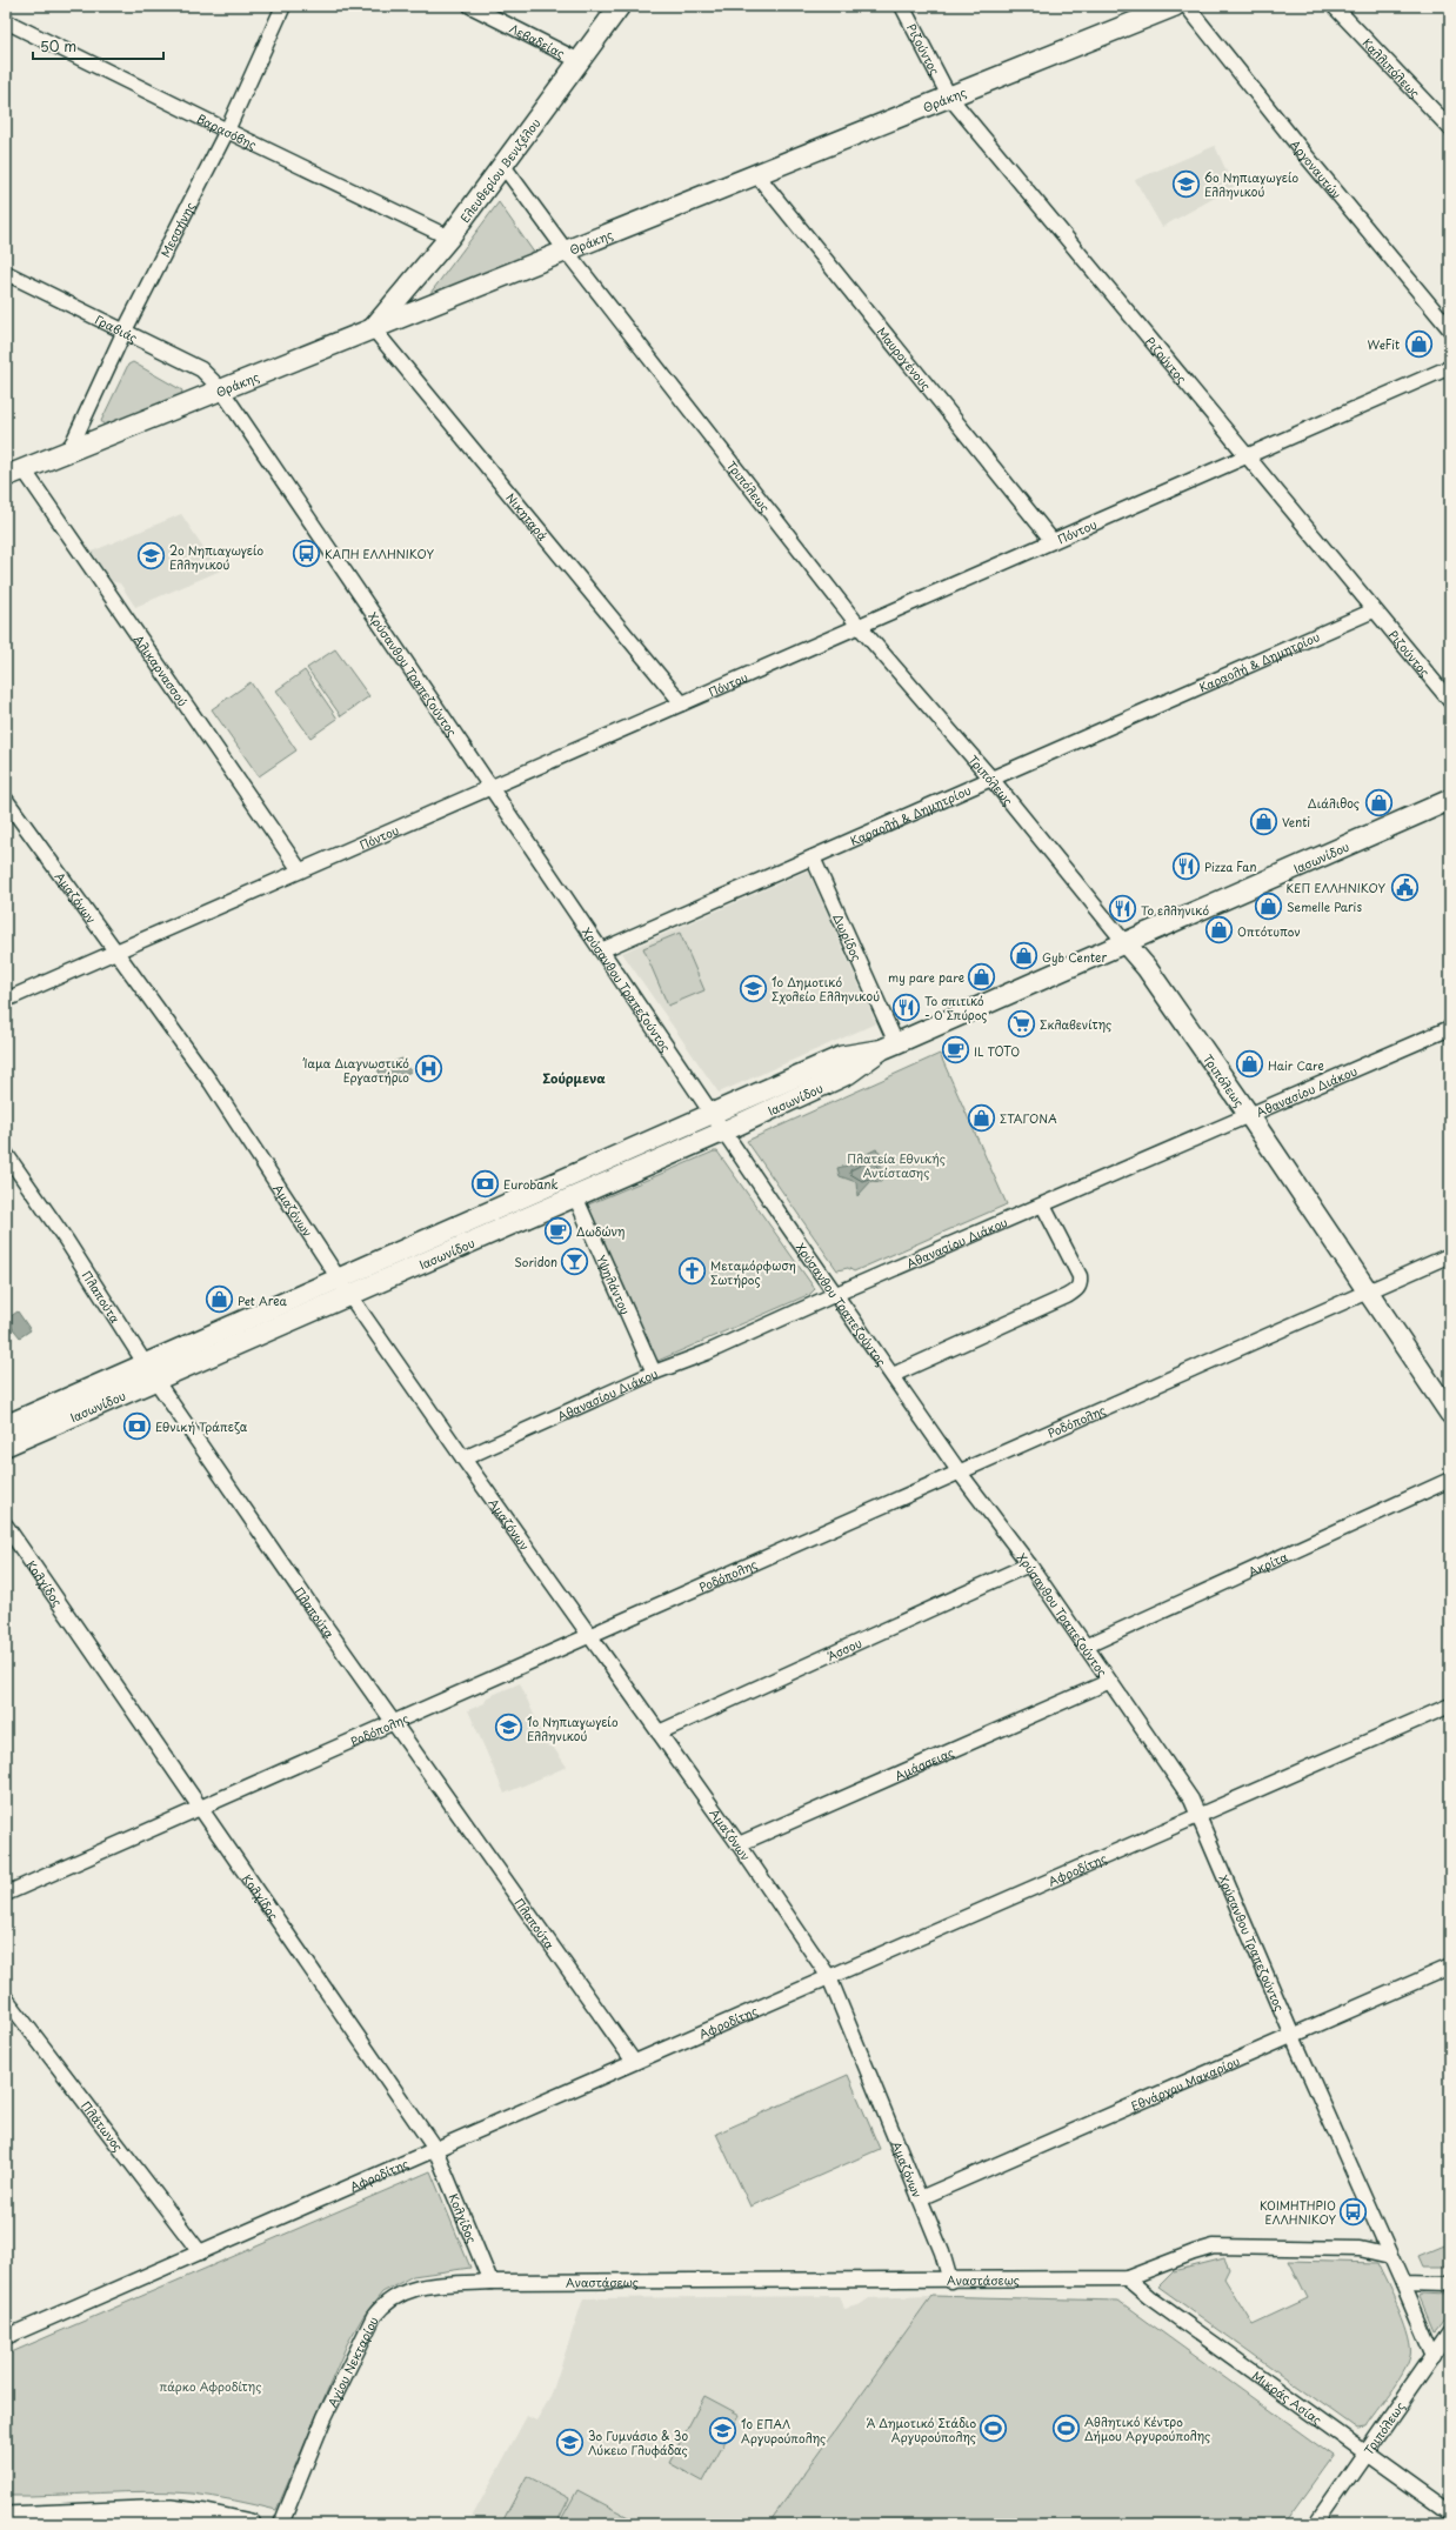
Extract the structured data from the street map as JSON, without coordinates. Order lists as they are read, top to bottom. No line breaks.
{"streets":{"street":["Λεβαδείας","Ριζούντος","Καλλιπόλεως","Θράκης","Βαρασόβης","Αργοναυτών","Ελευθερίου Βενιζέλου","Μεσσήνης","Γραβιάς","Μαυρογένους","Τριπόλεως","Νικηταρά","Πόντου","Καραολή & Δημητρίου","Αλικαρνασσού","Χρύσανθου Τραπεζούντος","Ιασωνίδου","Αμαζόνων","Δωρίδος","Αθανασίου Διάκου","Υψηλάντου","Πλαπούτα","Ροδόπολης","Ακρίτα","Κολχίδος","Άσσου","Αμάσσειας","Αφροδίτης","Εθνάρχου Μακαρίου","Πλάτωνος","Αναστάσεως","Αγίου Νεκταρίου","Μικράς Ασίας"]},"crossings":[["Λεβαδείας","Ελευθερίου Βενιζέλου"],["Ριζούντος","Θράκης"],["Ριζούντος","Πόντου"],["Ριζούντος","Καραολή & Δημητρίου"],["Θράκης","Ελευθερίου Βενιζέλου"],["Θράκης","Μεσσήνης"],["Θράκης","Γραβιάς"],["Θράκης","Μαυρογένους"],["Θράκης","Τριπόλεως"],["Θράκης","Νικηταρά"],["Θράκης","Αλικαρνασσού"],["Θράκης","Χρύσανθου Τραπεζούντος"],["Βαρασόβης","Ελευθερίου Βενιζέλου"],["Βαρασόβης","Μεσσήνης"],["Ελευθερίου Βενιζέλου","Τριπόλεως"],["Ελευθερίου Βενιζέλου","Νικηταρά"],["Μεσσήνης","Γραβιάς"],["Γραβιάς","Χρύσανθου Τραπεζούντος"],["Μαυρογένους","Πόντου"],["Τριπόλεως","Πόντου"],["Τριπόλεως","Καραολή & Δημητρίου"],["Τριπόλεως","Ιασωνίδου"],["Τριπόλεως","Αθανασίου Διάκου"],["Τριπόλεως","Ροδόπολης"],["Τριπόλεως","Μικράς Ασίας"],["Νικηταρά","Πόντου"],["Πόντου","Αλικαρνασσού"],["Πόντου","Χρύσανθου Τραπεζούντος"],["Πόντου","Αμαζόνων"],["Καραολή & Δημητρίου","Χρύσανθου Τραπεζούντος"],["Καραολή & Δημητρίου","Δωρίδος"],["Χρύσανθου Τραπεζούντος","Ιασωνίδου"],["Χρύσανθου Τραπεζούντος","Αθανασίου Διάκου"],["Χρύσανθου Τραπεζούντος","Ροδόπολης"],["Χρύσανθου Τραπεζούντος","Ακρίτα"],["Χρύσανθου Τραπεζούντος","Άσσου"],["Χρύσανθου Τραπεζούντος","Αμάσσειας"],["Χρύσανθου Τραπεζούντος","Αφροδίτης"],["Χρύσανθου Τραπεζούντος","Εθνάρχου Μακαρίου"],["Χρύσανθου Τραπεζούντος","Αναστάσεως"],["Ιασωνίδου","Αμαζόνων"],["Ιασωνίδου","Δωρίδος"],["Ιασωνίδου","Υψηλάντου"],["Ιασωνίδου","Πλαπούτα"],["Αμαζόνων","Αθανασίου Διάκου"],["Αμαζόνων","Ροδόπολης"],["Αμαζόνων","Άσσου"],["Αμαζόνων","Αμάσσειας"],["Αμαζόνων","Αφροδίτης"],["Αμαζόνων","Εθνάρχου Μακαρίου"],["Αμαζόνων","Αναστάσεως"],["Αθανασίου Διάκου","Υψηλάντου"],["Πλαπούτα","Ροδόπολης"],["Πλαπούτα","Αφροδίτης"],["Ροδόπολης","Κολχίδος"],["Κολχίδος","Αφροδίτης"],["Κολχίδος","Αναστάσεως"],["Κολχίδος","Αγίου Νεκταρίου"],["Αφροδίτης","Πλάτωνος"],["Αναστάσεως","Αγίου Νεκταρίου"],["Αναστάσεως","Μικράς Ασίας"]],"districts":["Σούρμενα"],"parks":["Πλατεία Εθνικής Αντίστασης","πάρκο Αφροδίτης"],"places":{"school or university":["6ο Νηπιαγωγείο Ελληνικού","2ο Νηπιαγωγείο Ελληνικού","1ο Δημοτικό Σχολείο Ελληνικού","1ο Νηπιαγωγείο Ελληνικού","1o ΕΠΑΛ Αργυρούπολης","3ο Γυμνάσιο & 3ο Λύκειο Γλυφάδας"],"shop":["WeFit","Διάλιθος","Venti","Semelle Paris","Οπτότυπον","Gyb Center","my pare pare","Hair Care","ΣΤΑΓΟΝΑ","Pet Area"],"bus stop":["ΚΑΠΗ ΕΛΛΗΝΙΚΟΥ","ΚΟΙΜΗΤΗΡΙΟ ΕΛΛΗΝΙΚΟΥ"],"restaurant":["Pizza Fan","Το ελληνικό","Το σπιτικό - Ο Σπύρος"],"public building":["ΚΕΠ ΕΛΛΗΝΙΚΟΥ"],"supermarket":["Σκλαβενίτης"],"cafe":["IL TOTO","Δωδώνη"],"hospital":["Ίαμα Διαγνωστικό Εργαστήριο"],"bank":["Eurobank","Εθνική Τράπεζα"],"bar":["Soridon"],"church":["Μεταμόρφωση Σωτήρος"],"sports":["Αθλητικό Κέντρο Δήμου Αργυρούπολης","Α΄ Δημοτικό Στάδιο Αργυρούπολης"]},"scale_bar":"50 m"}
